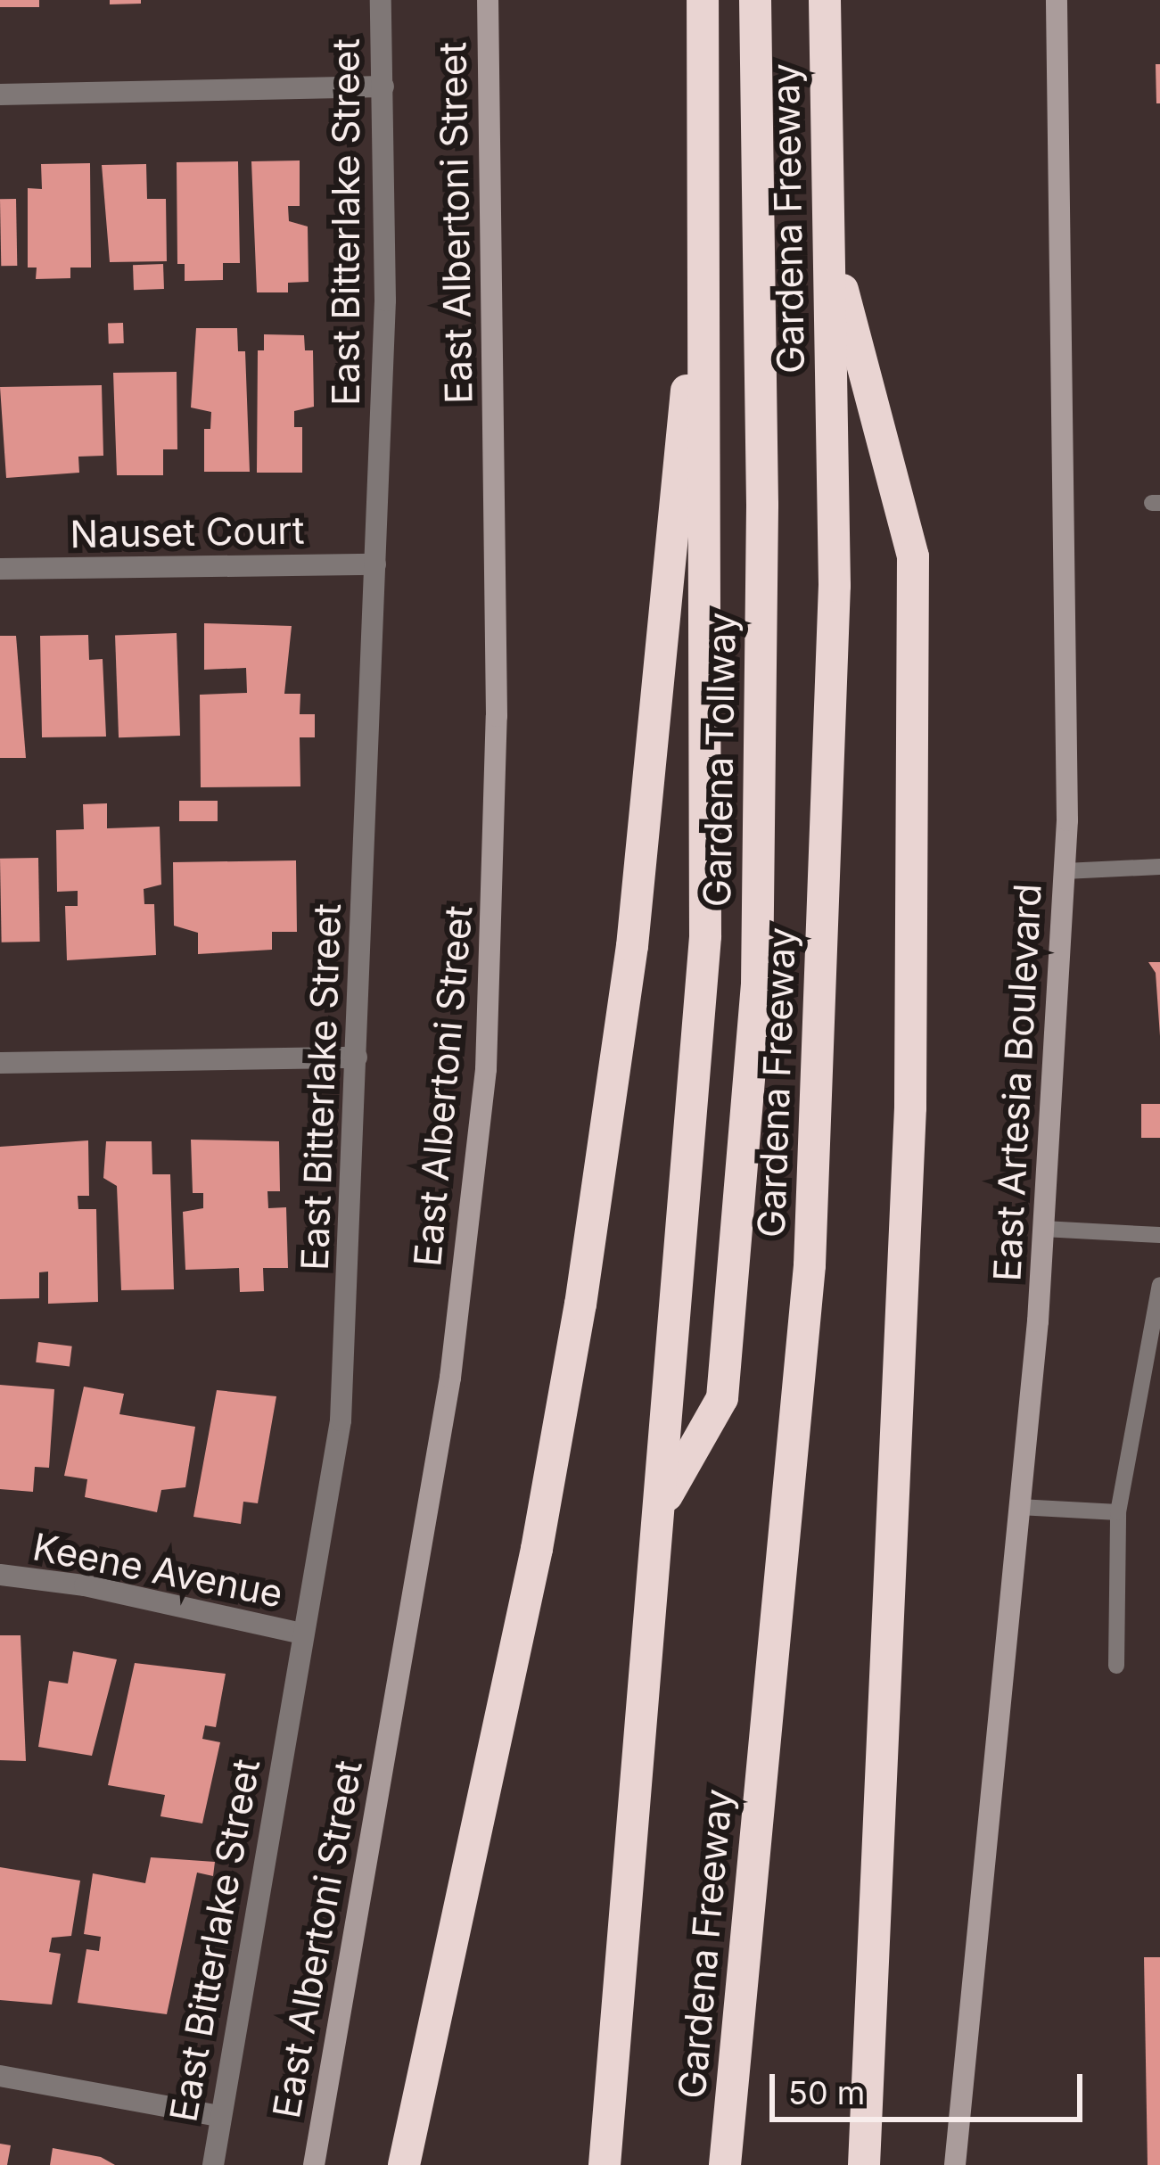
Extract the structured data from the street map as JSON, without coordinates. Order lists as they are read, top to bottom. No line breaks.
{"streets":{"highway":["Gardena Freeway","Gardena Tollway"],"main road":["East Albertoni Street","East Artesia Boulevard"],"street":["East Bitterlake Street","Nauset Court","Keene Avenue"]},"crossings":[["Gardena Freeway","Gardena Tollway"],["East Bitterlake Street","Nauset Court"],["East Bitterlake Street","Keene Avenue"]],"scale_bar":"50 m"}
